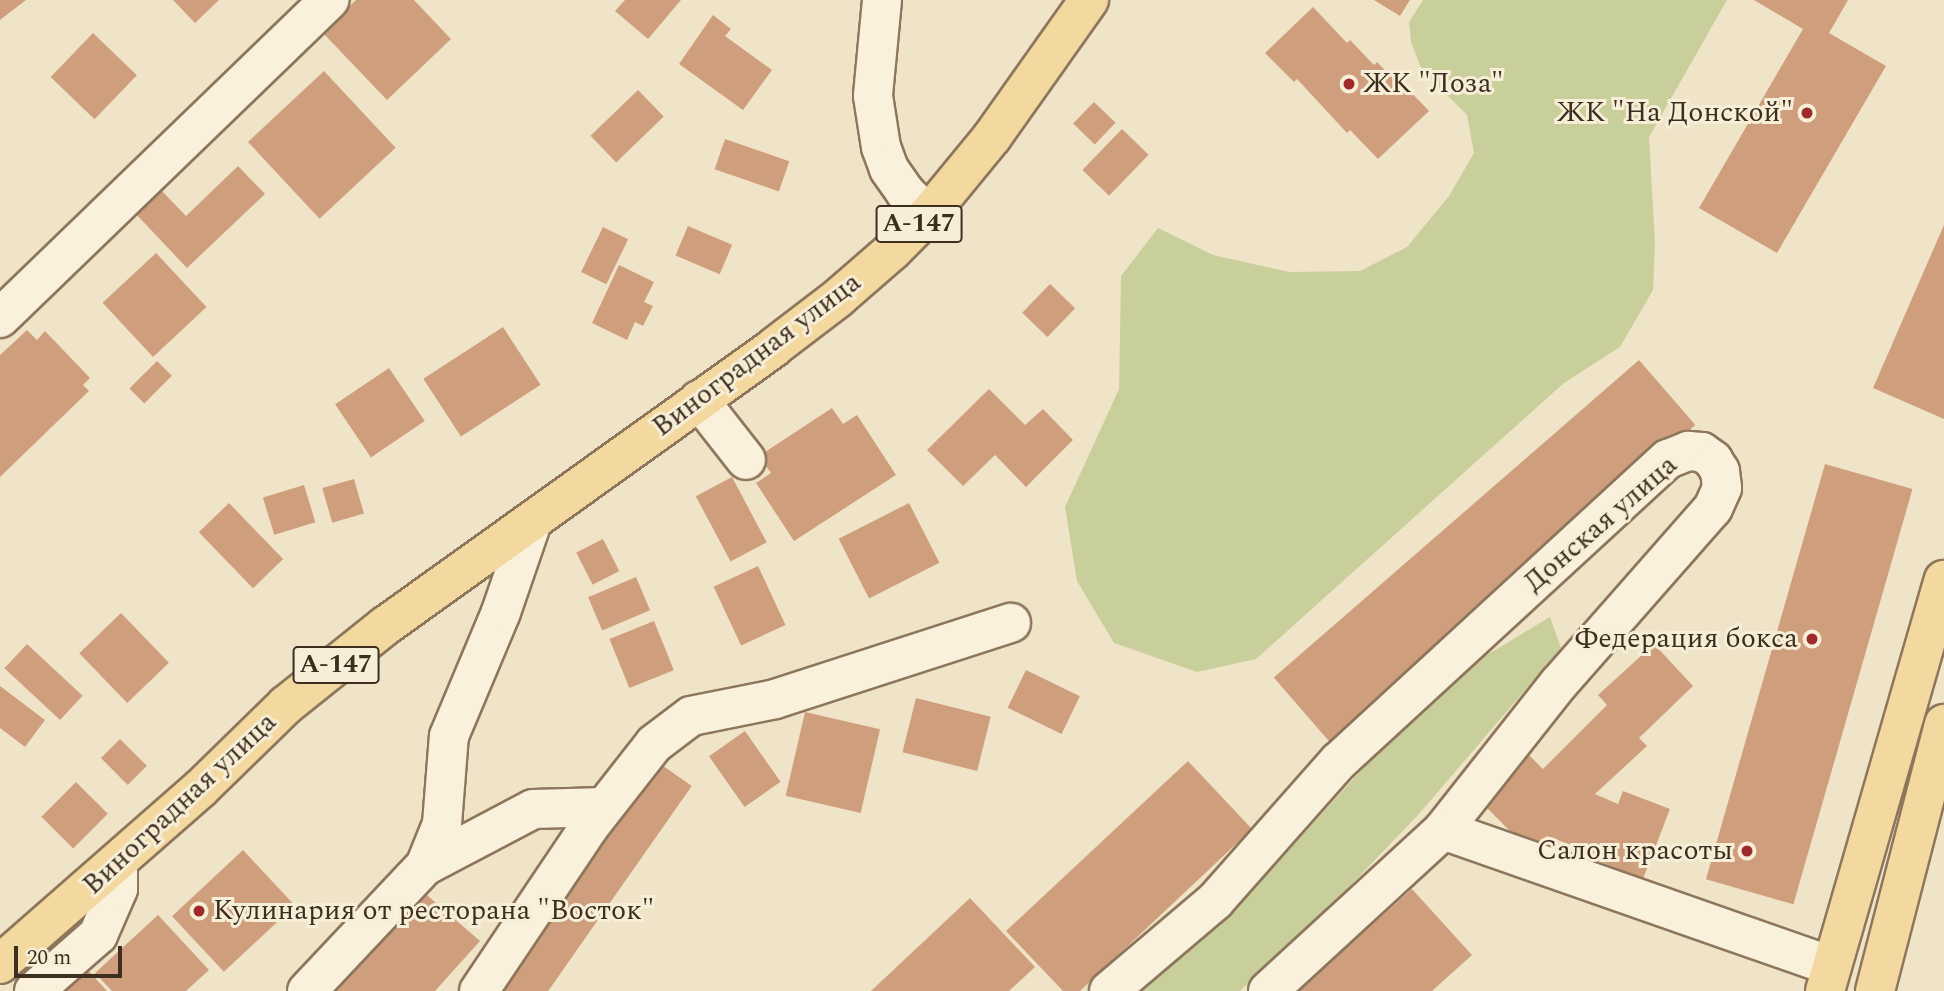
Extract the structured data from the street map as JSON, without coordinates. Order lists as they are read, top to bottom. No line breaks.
{"streets":{"main road":["А-147","Виноградная улица"],"street":["Донская улица"]},"places":["ЖК \"Лоза\"","ЖК \"На Донской\"","Федерация бокса","Салон красоты","Кулинария от ресторана \"Восток\""],"scale_bar":"20 m"}
